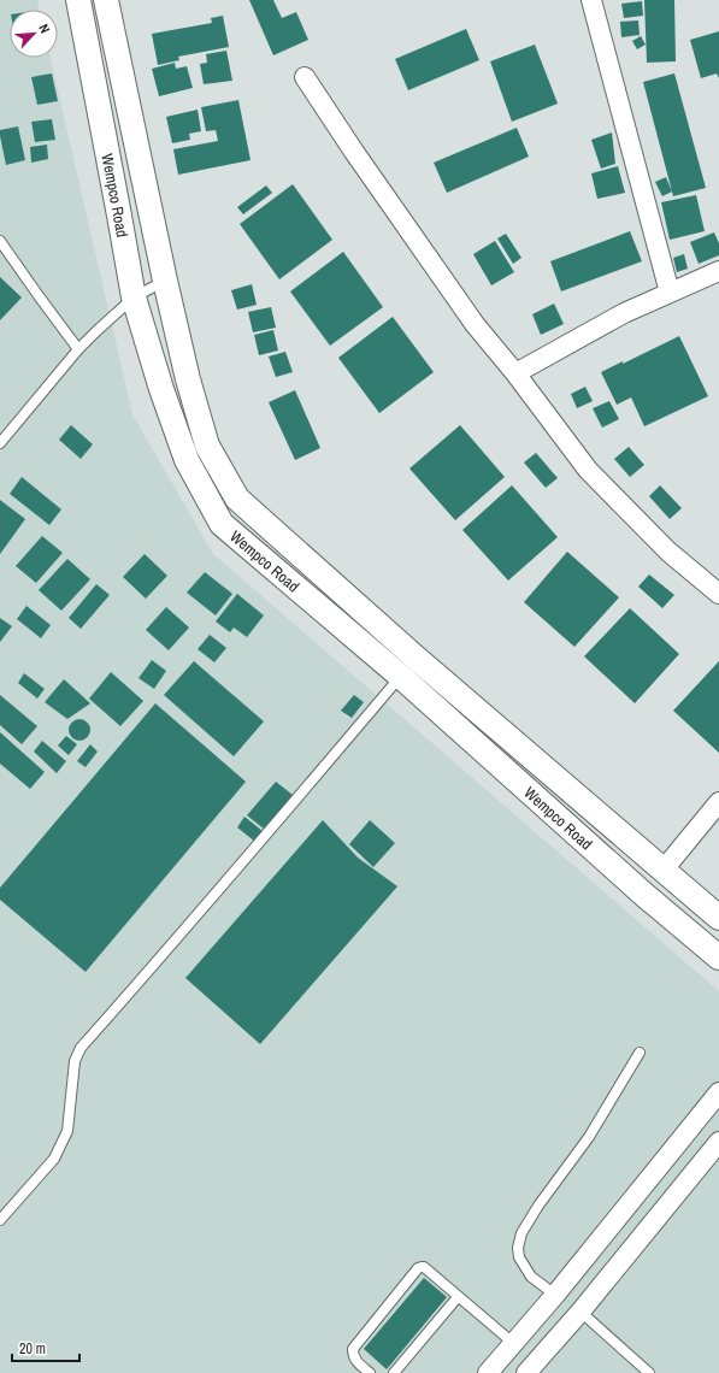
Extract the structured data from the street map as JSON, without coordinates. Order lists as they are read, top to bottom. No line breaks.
{"streets":{"street":["Wempco Road"]},"scale_bar":"20 m","north":"top right"}
